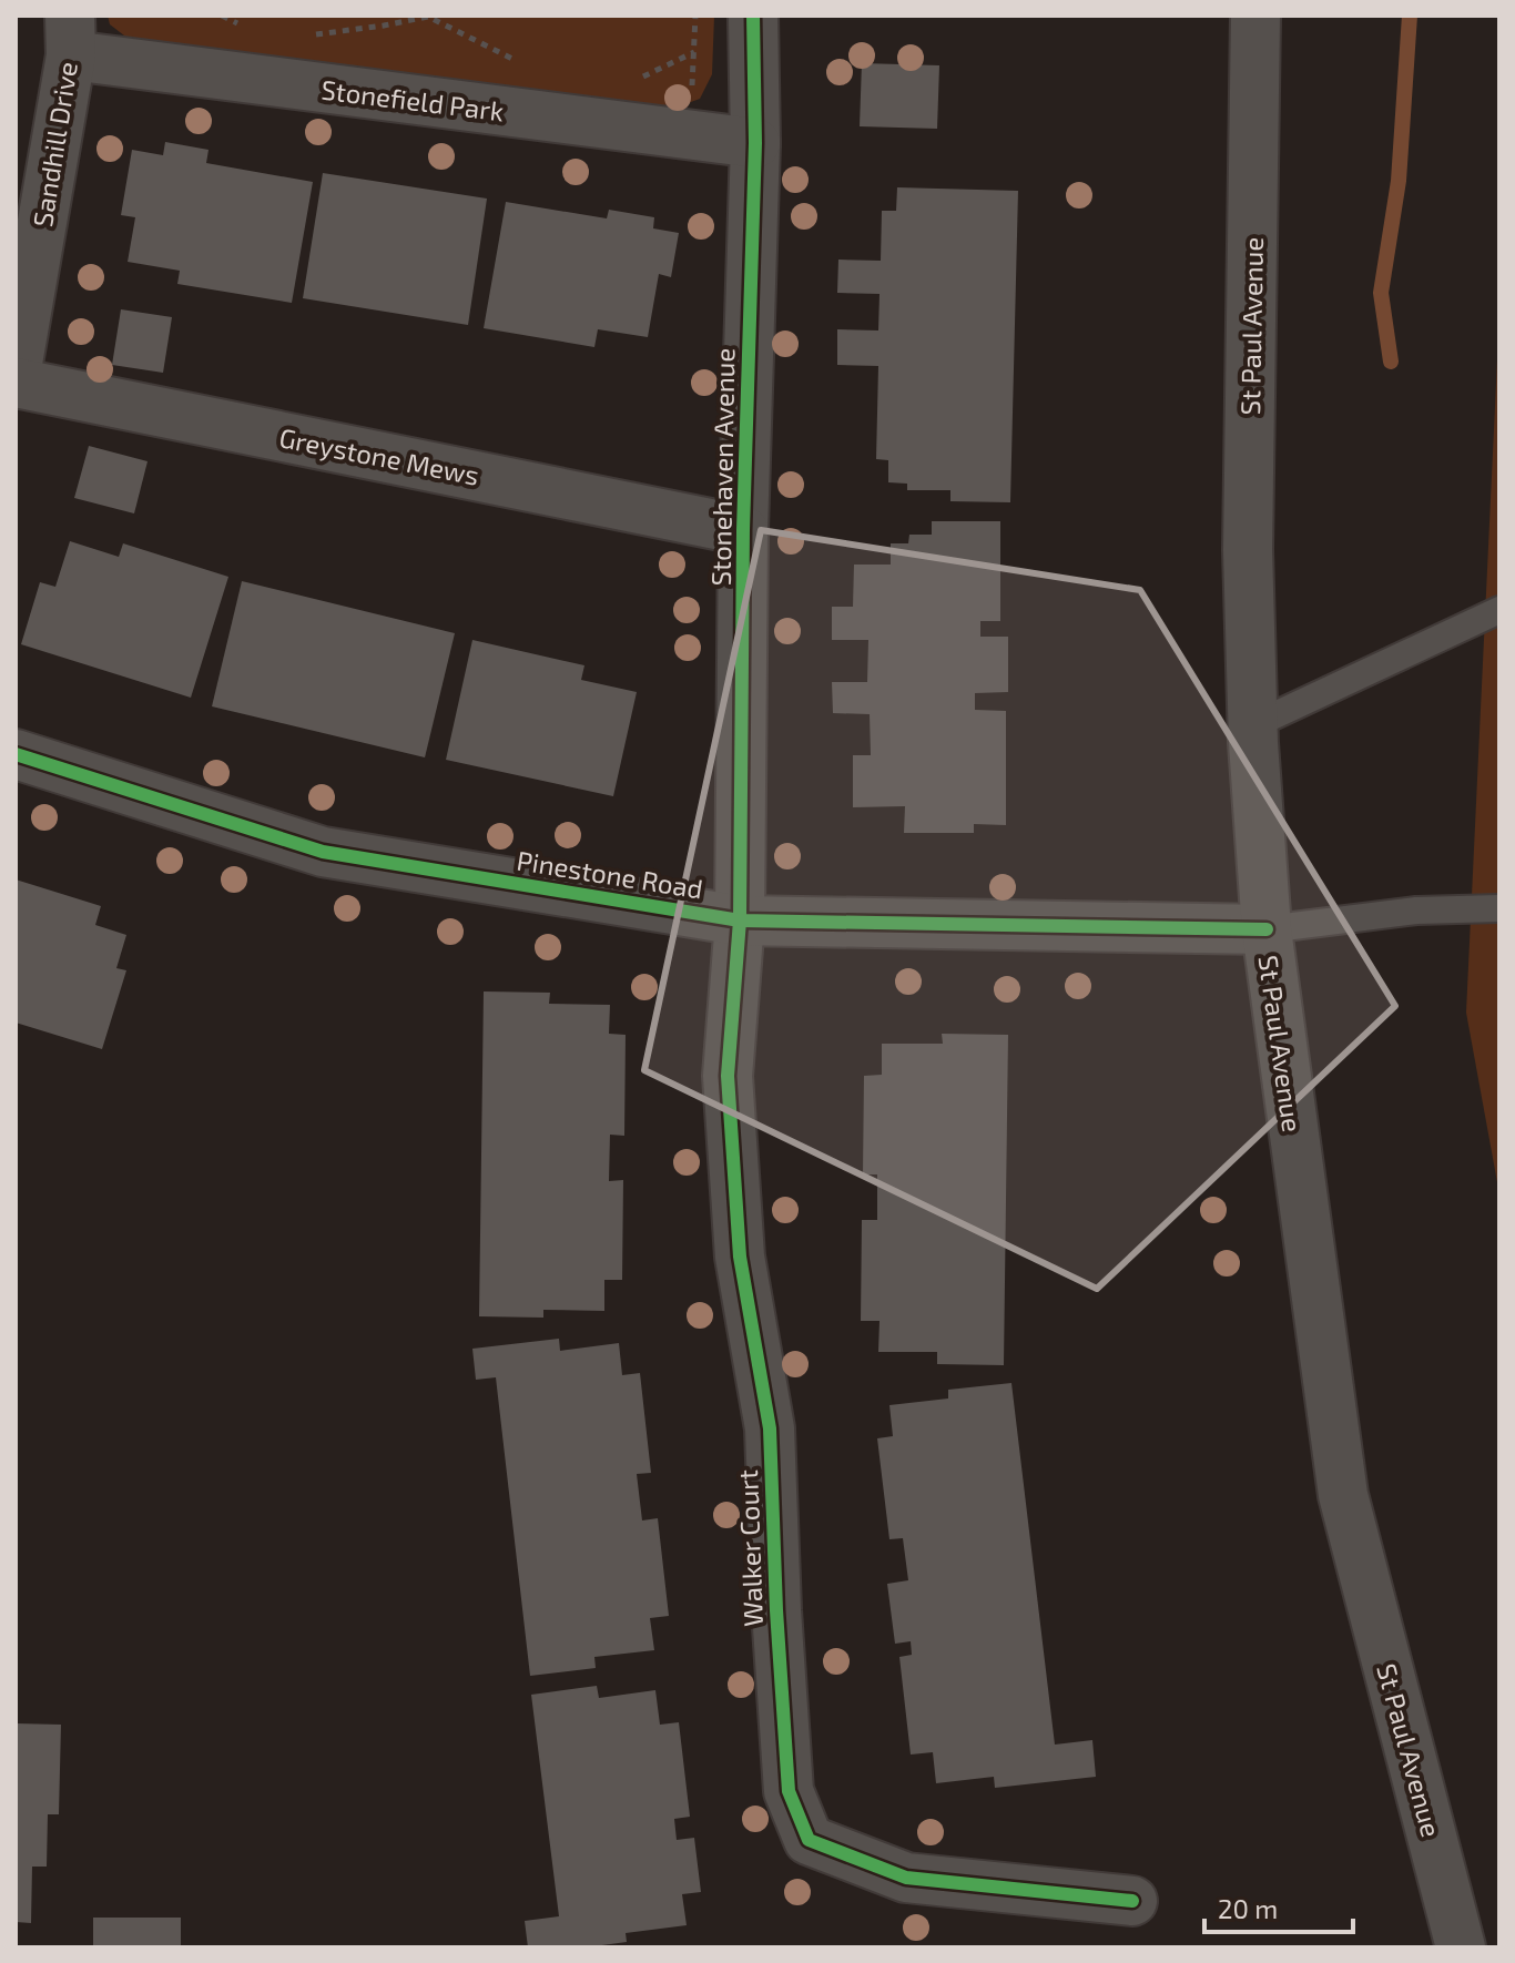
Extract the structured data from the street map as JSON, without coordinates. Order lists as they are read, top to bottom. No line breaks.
{"streets":{"street":["Stonefield Park","Sandhill Drive","St Paul Avenue","Greystone Mews","Stonehaven Avenue","Pinestone Road","Walker Court"]},"crossings":[["Stonefield Park","Sandhill Drive"],["Stonefield Park","Stonehaven Avenue"],["Sandhill Drive","Greystone Mews"],["St Paul Avenue","Pinestone Road"],["Greystone Mews","Stonehaven Avenue"],["Stonehaven Avenue","Pinestone Road"],["Stonehaven Avenue","Walker Court"],["Pinestone Road","Walker Court"]],"scale_bar":"20 m"}
